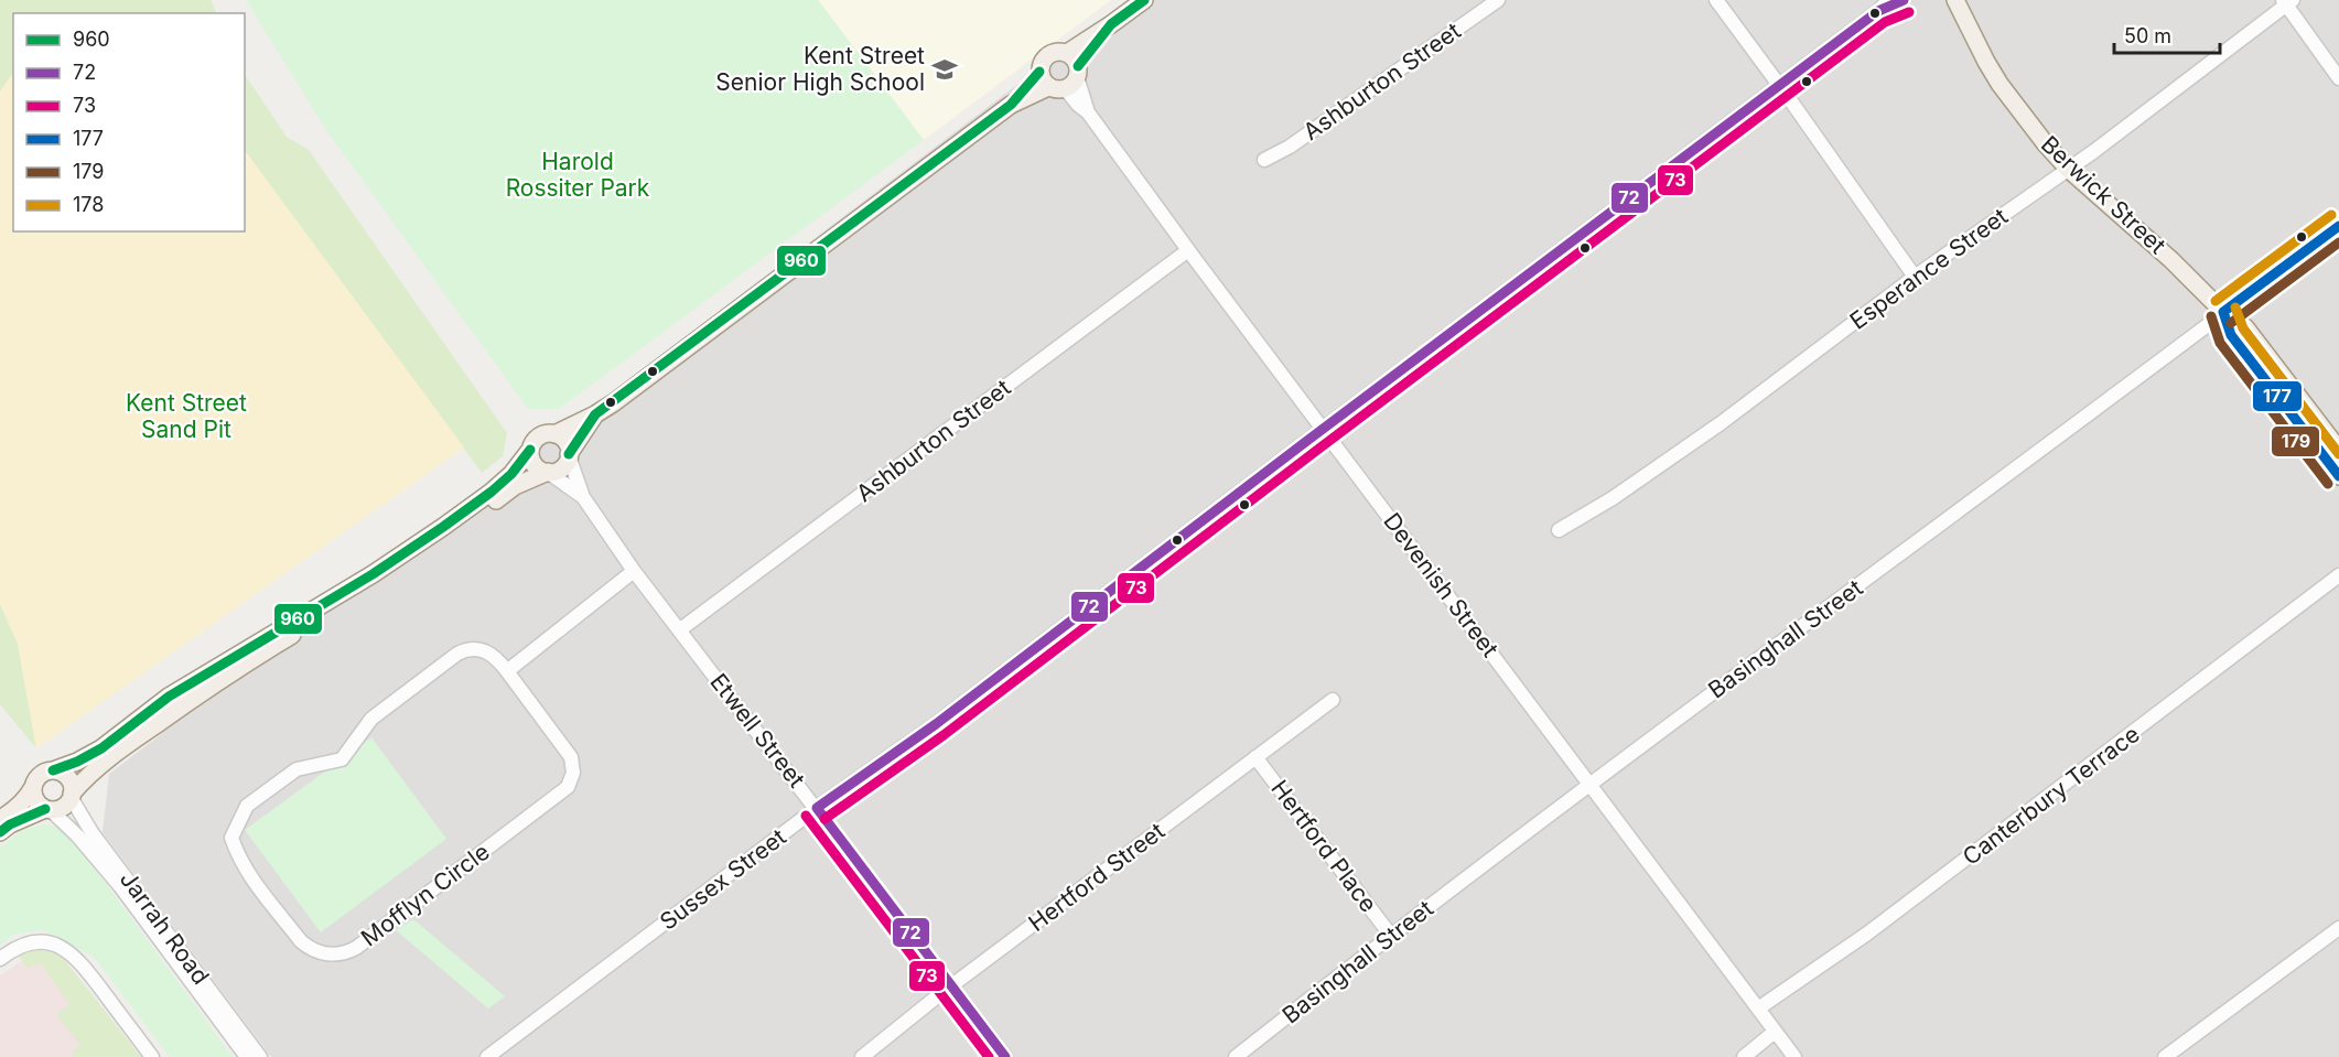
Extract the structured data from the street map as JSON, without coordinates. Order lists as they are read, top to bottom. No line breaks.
{"streets":{"main road":["Berwick Street"],"street":["Ashburton Street","Esperance Street","Devenish Street","Basinghall Street","Etwell Street","Canterbury Terrace","Hertford Place","Hertford Street","Sussex Street","Mofflyn Circle","Jarrah Road"]},"crossings":[["Ashburton Street","Devenish Street"],["Ashburton Street","Etwell Street"],["Berwick Street","Esperance Street"],["Berwick Street","Basinghall Street"],["Devenish Street","Basinghall Street"],["Devenish Street","Canterbury Terrace"],["Devenish Street","Sussex Street"],["Basinghall Street","Hertford Place"],["Etwell Street","Hertford Street"],["Etwell Street","Sussex Street"],["Hertford Place","Hertford Street"]],"parks":["Harold Rossiter Park","Kent Street Sand Pit"],"places":{"school or university":["Kent Street Senior High School"]},"lines":["transit line 960","transit line 72","transit line 73","transit line 178","transit line 177","transit line 179"],"legend":["960","72","73","177","179","178"],"scale_bar":"50 m"}
